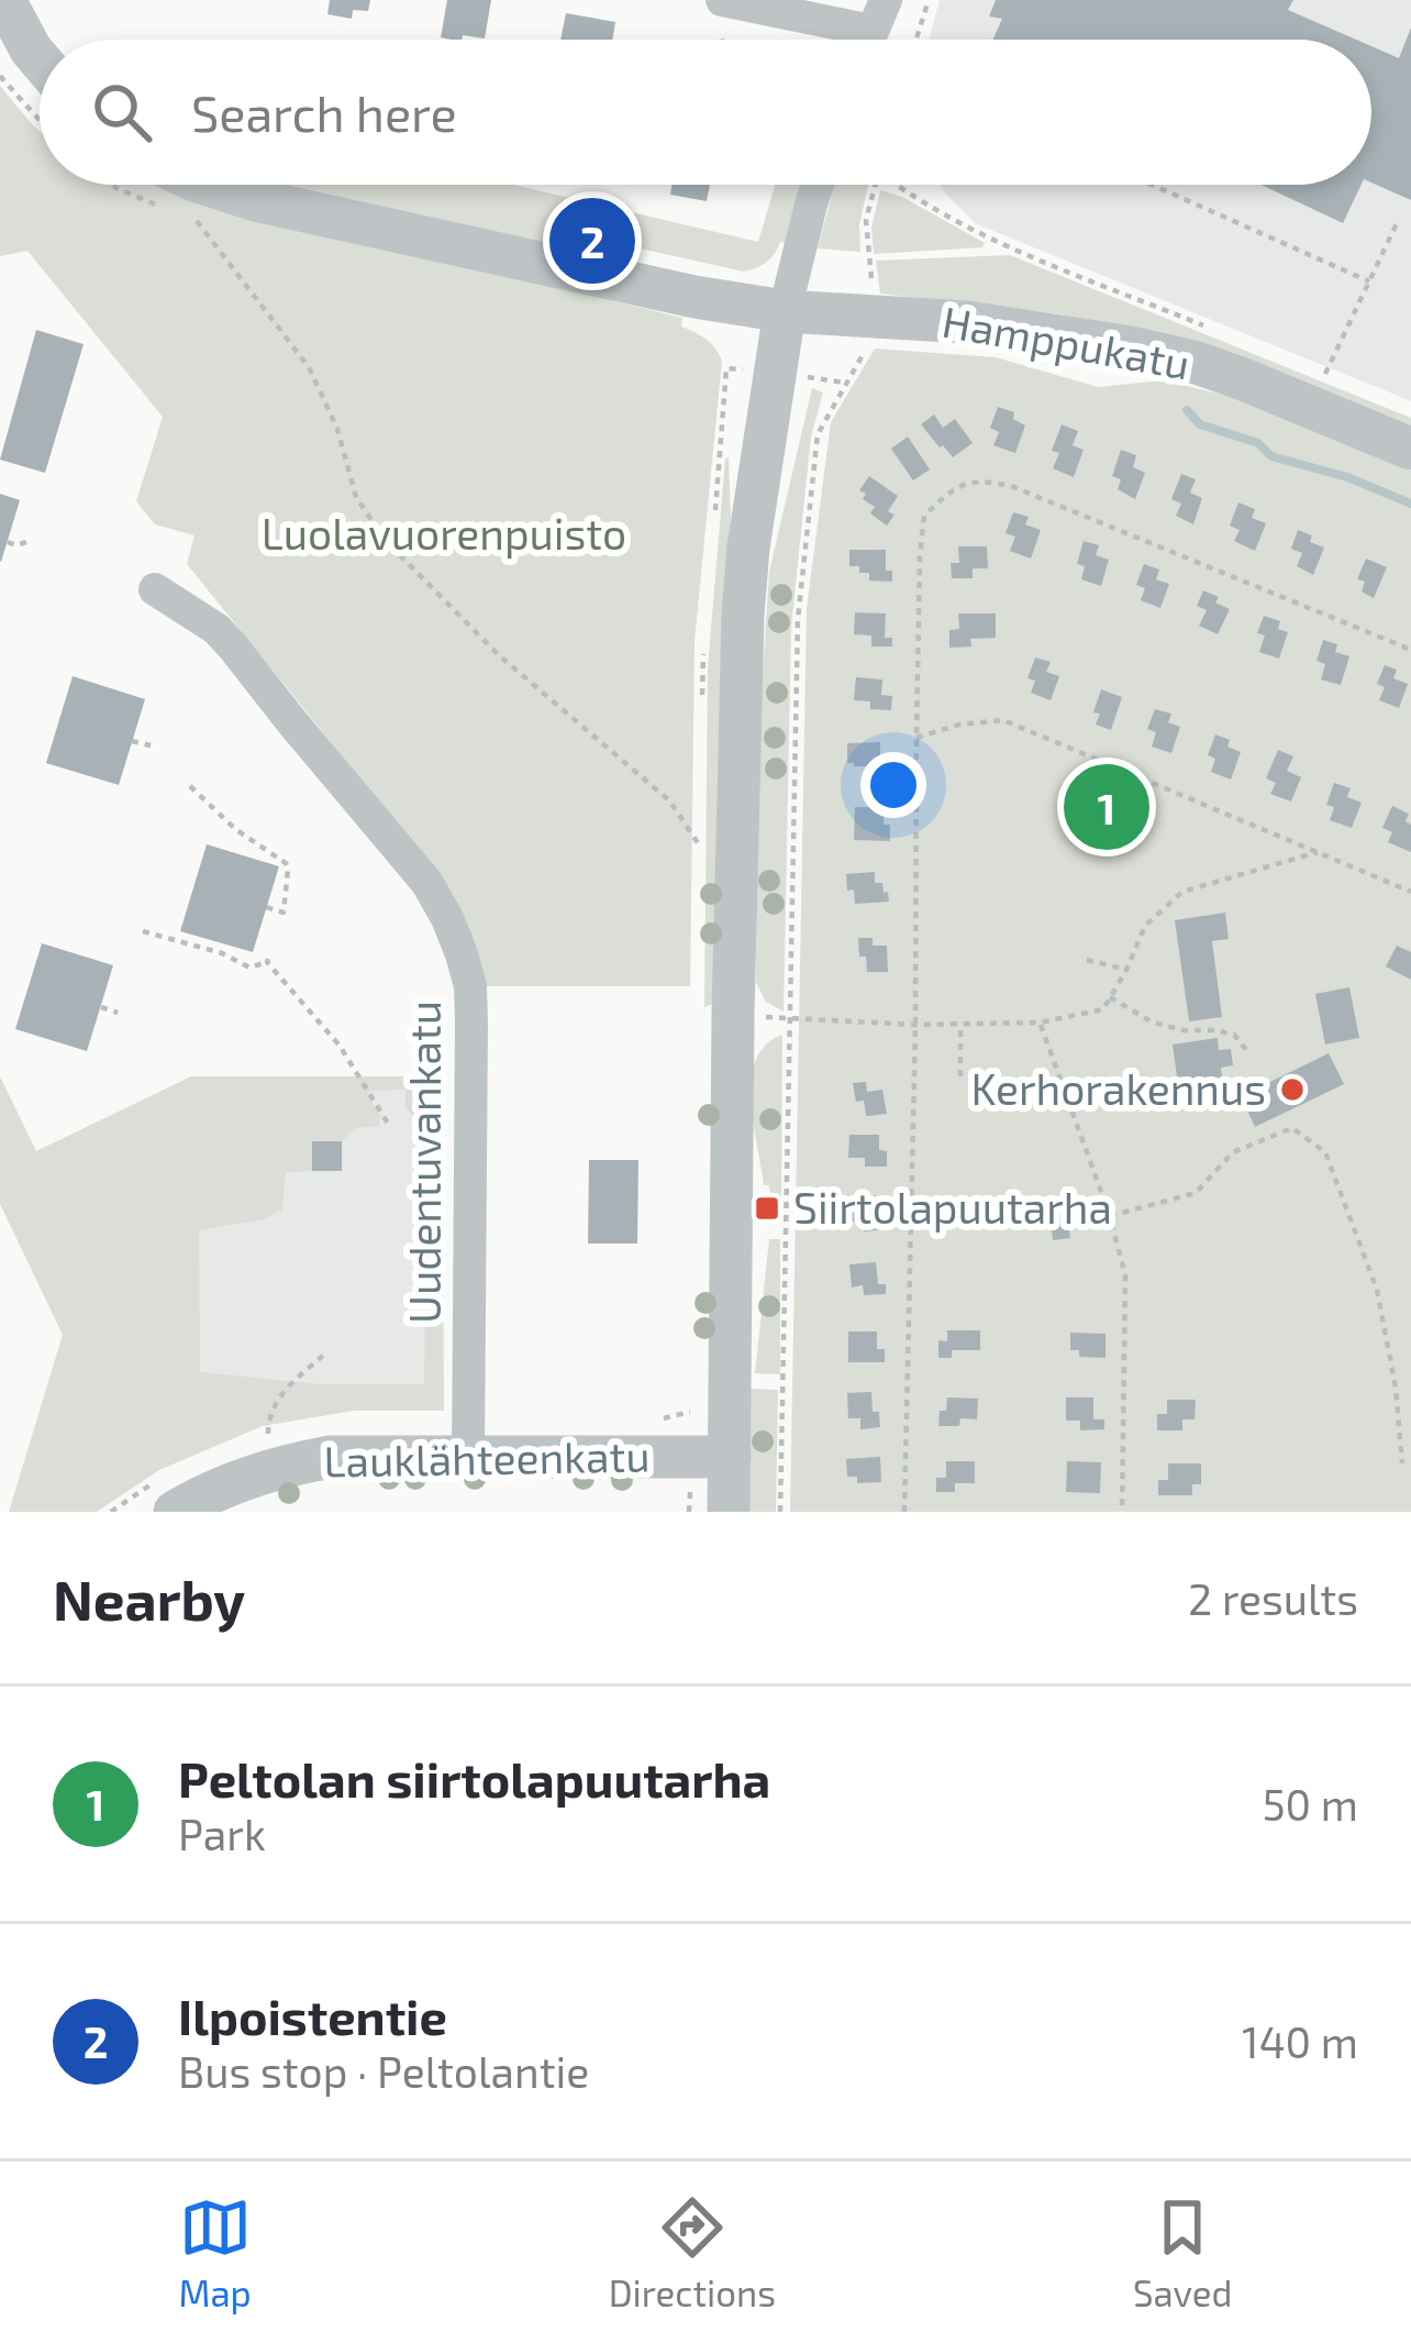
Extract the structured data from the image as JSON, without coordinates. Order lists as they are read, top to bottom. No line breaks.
{"streets":{"street":["Hamppukatu","Uudentuvankatu","Lauklähteenkatu"]},"crossings":[["Uudentuvankatu","Lauklähteenkatu"]],"parks":["Luolavuorenpuisto"],"places":{"other":["Kerhorakennus"],"transit":["Siirtolapuutarha"]},"page":{"search":"Search here","pins":["2","1"],"heading":["Nearby","2 results"],"list":[{"mark":"1","name":"Peltolan siirtolapuutarha","note":"Park","value":"50 m"},{"mark":"2","name":"Ilpoistentie","note":"Bus stop · Peltolantie","value":"140 m"}],"nav":["Map","Directions","Saved"]}}
